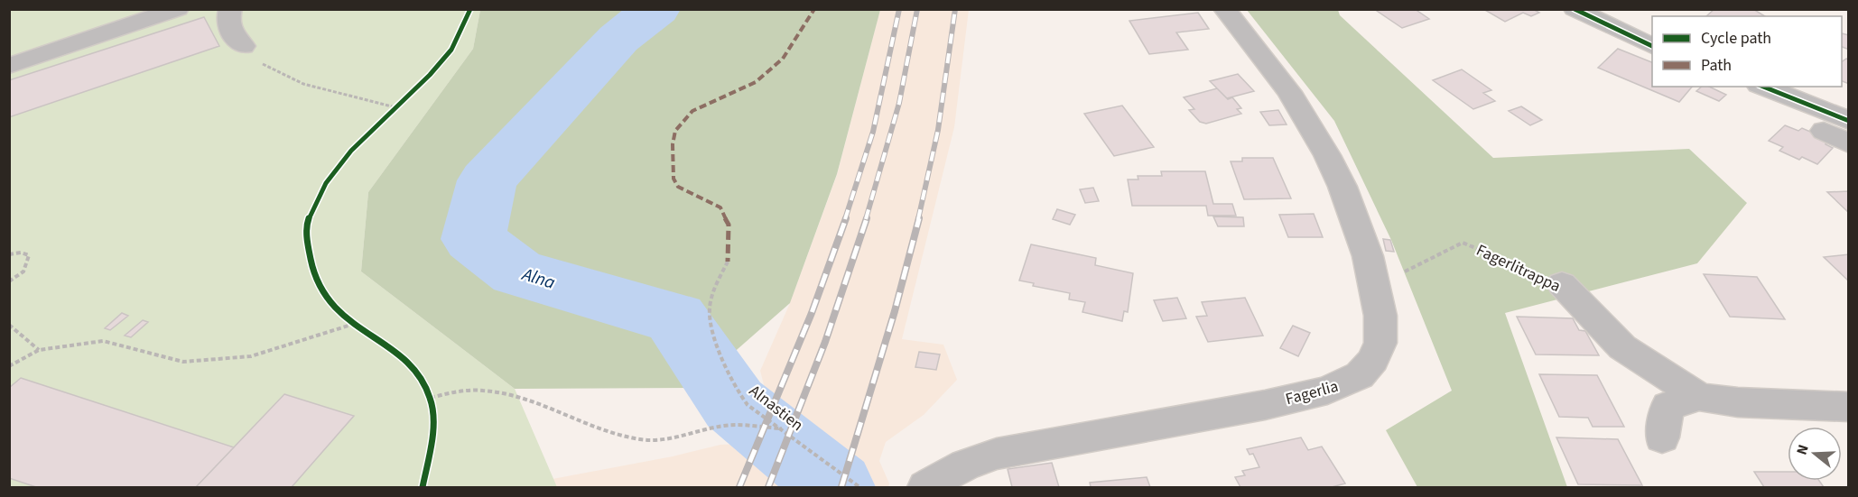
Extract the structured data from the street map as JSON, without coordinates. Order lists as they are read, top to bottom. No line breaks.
{"streets":{"street":["Fagerlitrappa","Fagerlia"],"path":["Alnastien"]},"crossings":[["Fagerlitrappa","Fagerlia"]],"water":["Alna"],"legend":["Cycle path","Path"],"north":"left"}
